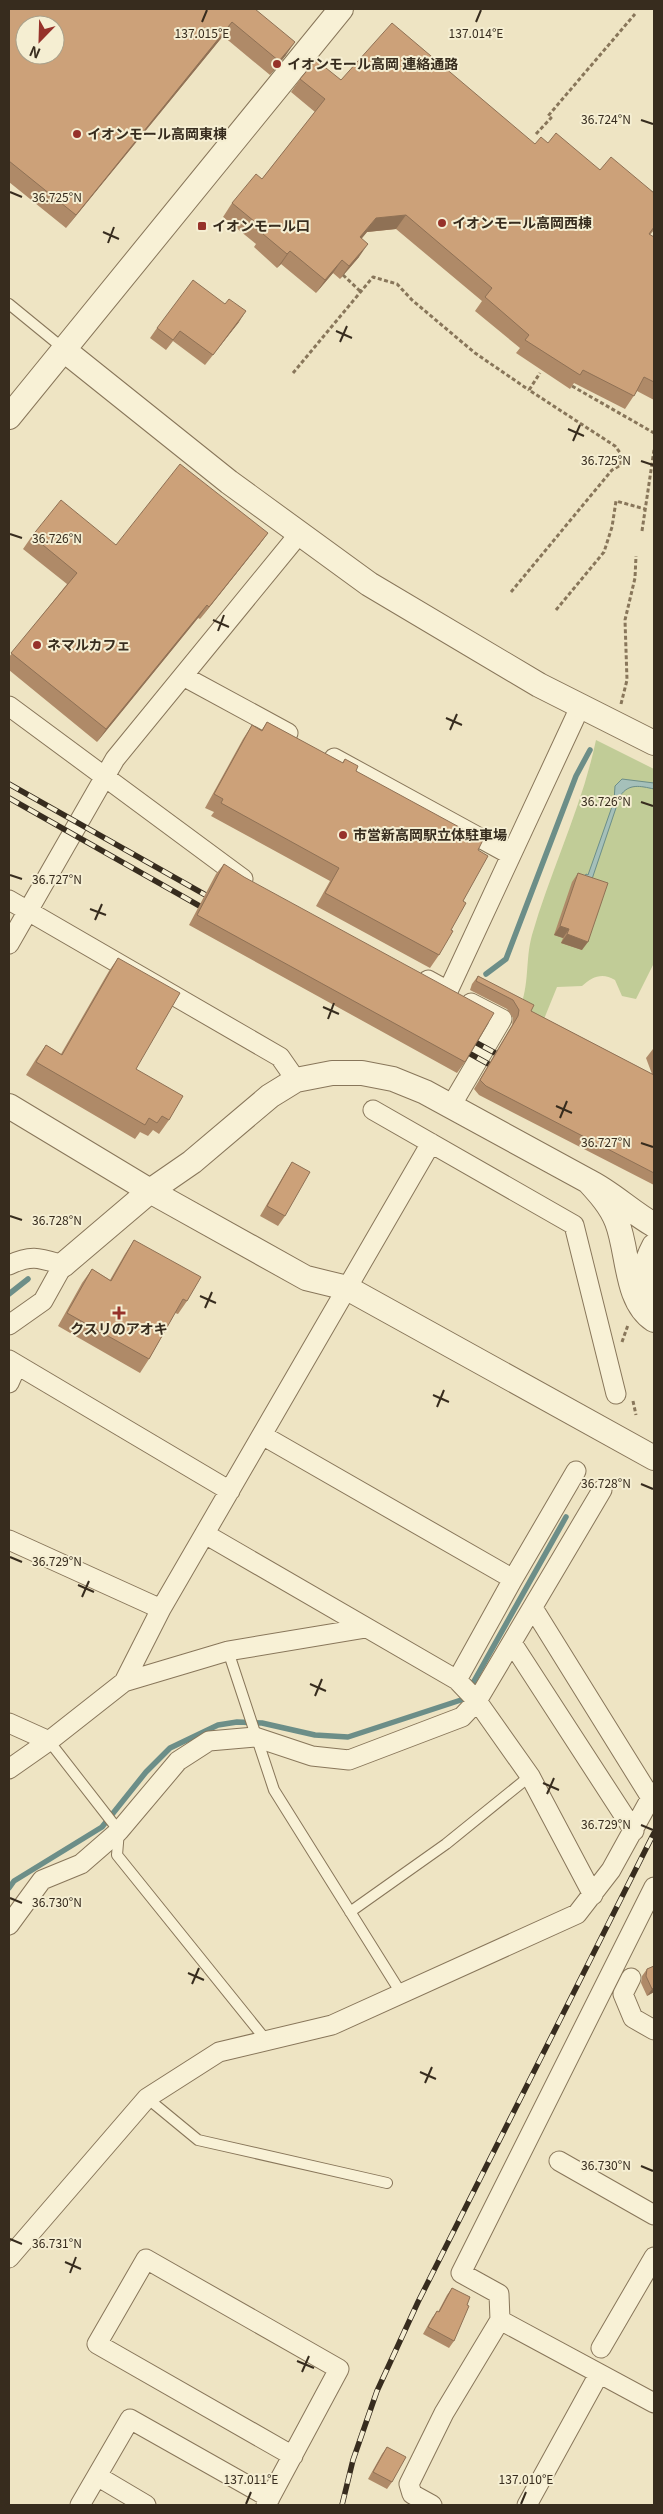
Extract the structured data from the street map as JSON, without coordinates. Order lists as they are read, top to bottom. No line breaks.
{"places":{"other":["イオンモール高岡 連絡通路","イオンモール高岡東棟","イオンモール高岡西棟","ネマルカフェ","市営新高岡駅立体駐車場"],"transit":["イオンモール口"],"health":["クスリのアオキ"]},"north":"bottom left","coordinates":["137.015°E","137.014°E","36.724°N","36.725°N","36.726°N","36.727°N","36.728°N","36.729°N","36.730°N","36.731°N","137.011°E","137.010°E"]}
